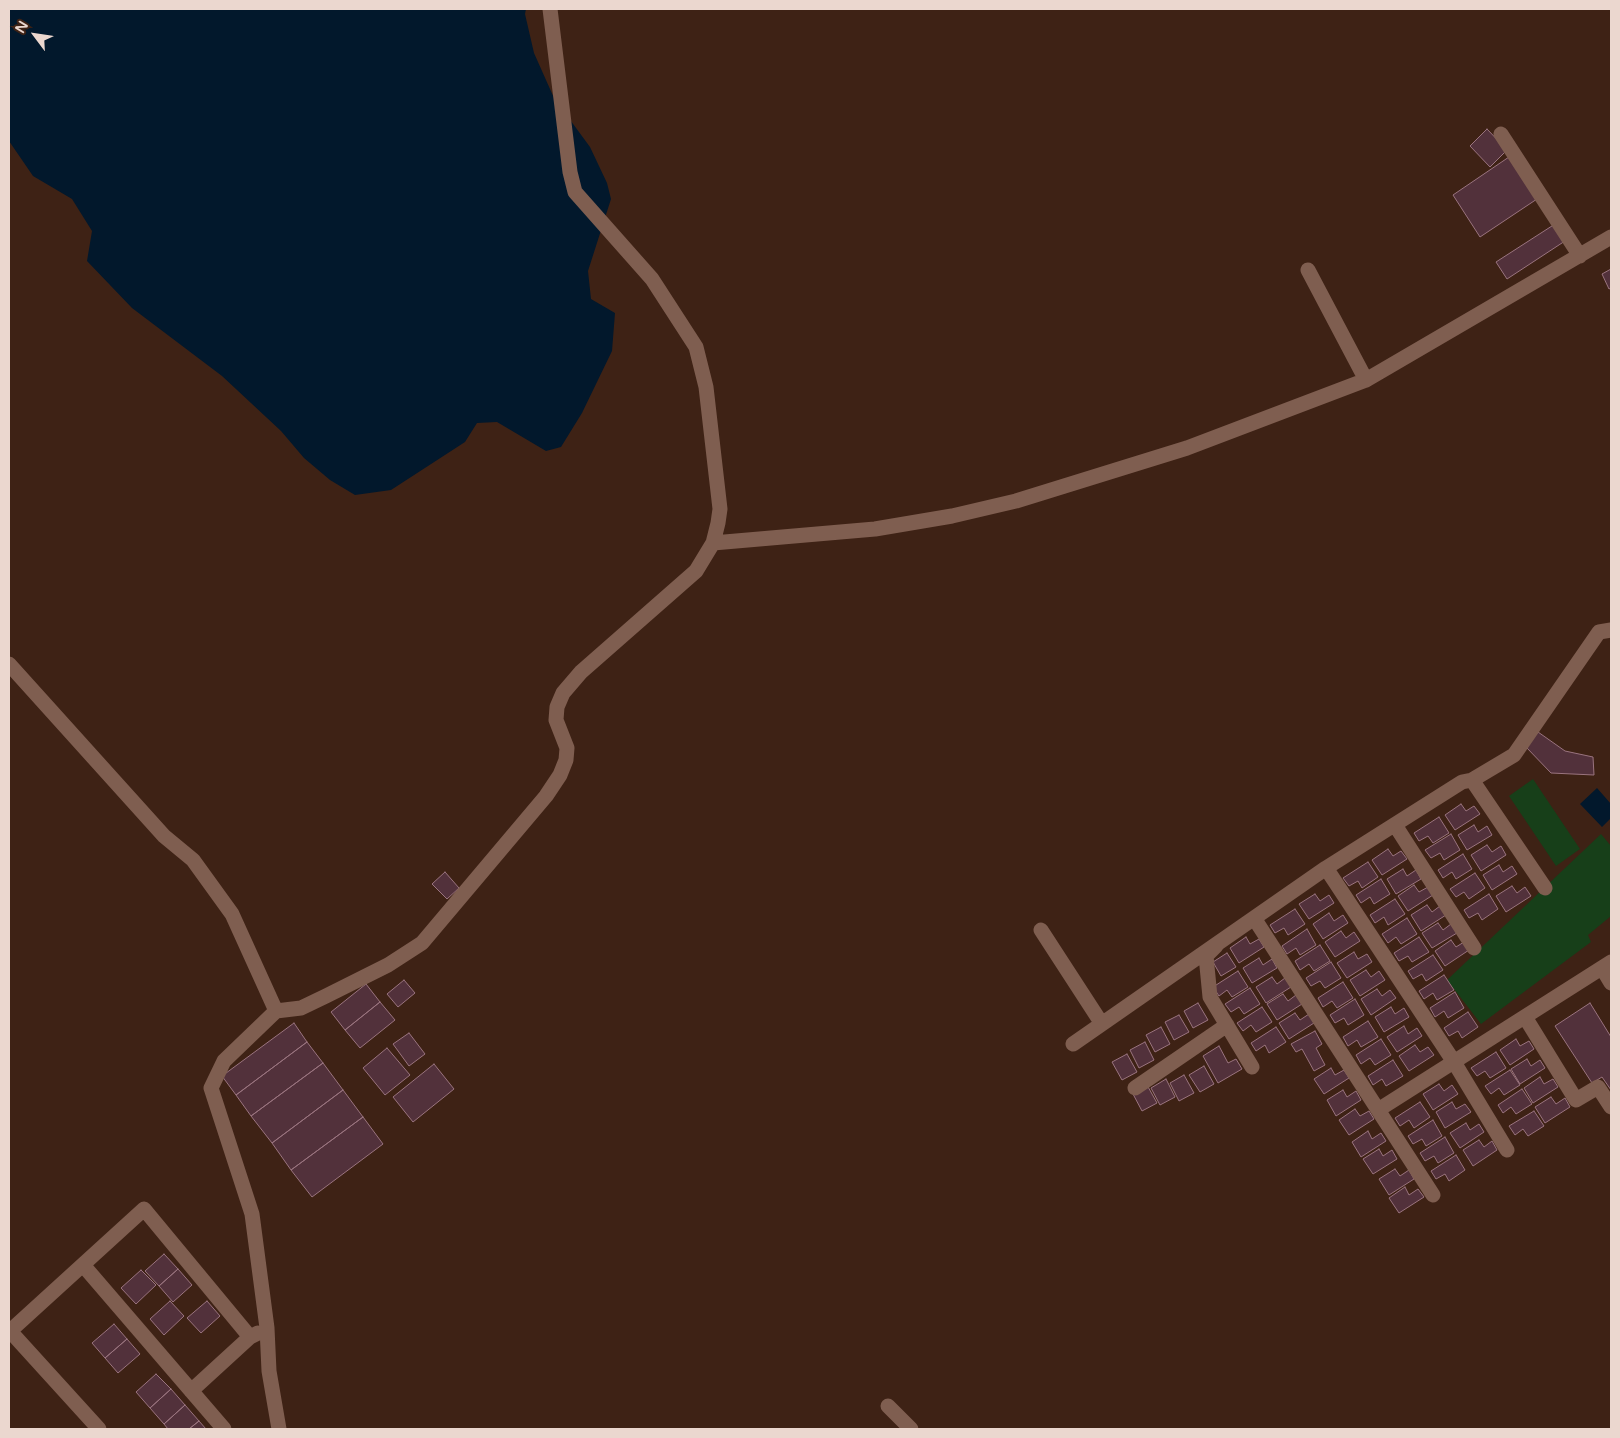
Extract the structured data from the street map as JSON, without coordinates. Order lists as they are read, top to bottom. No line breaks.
{"north":"top left"}
